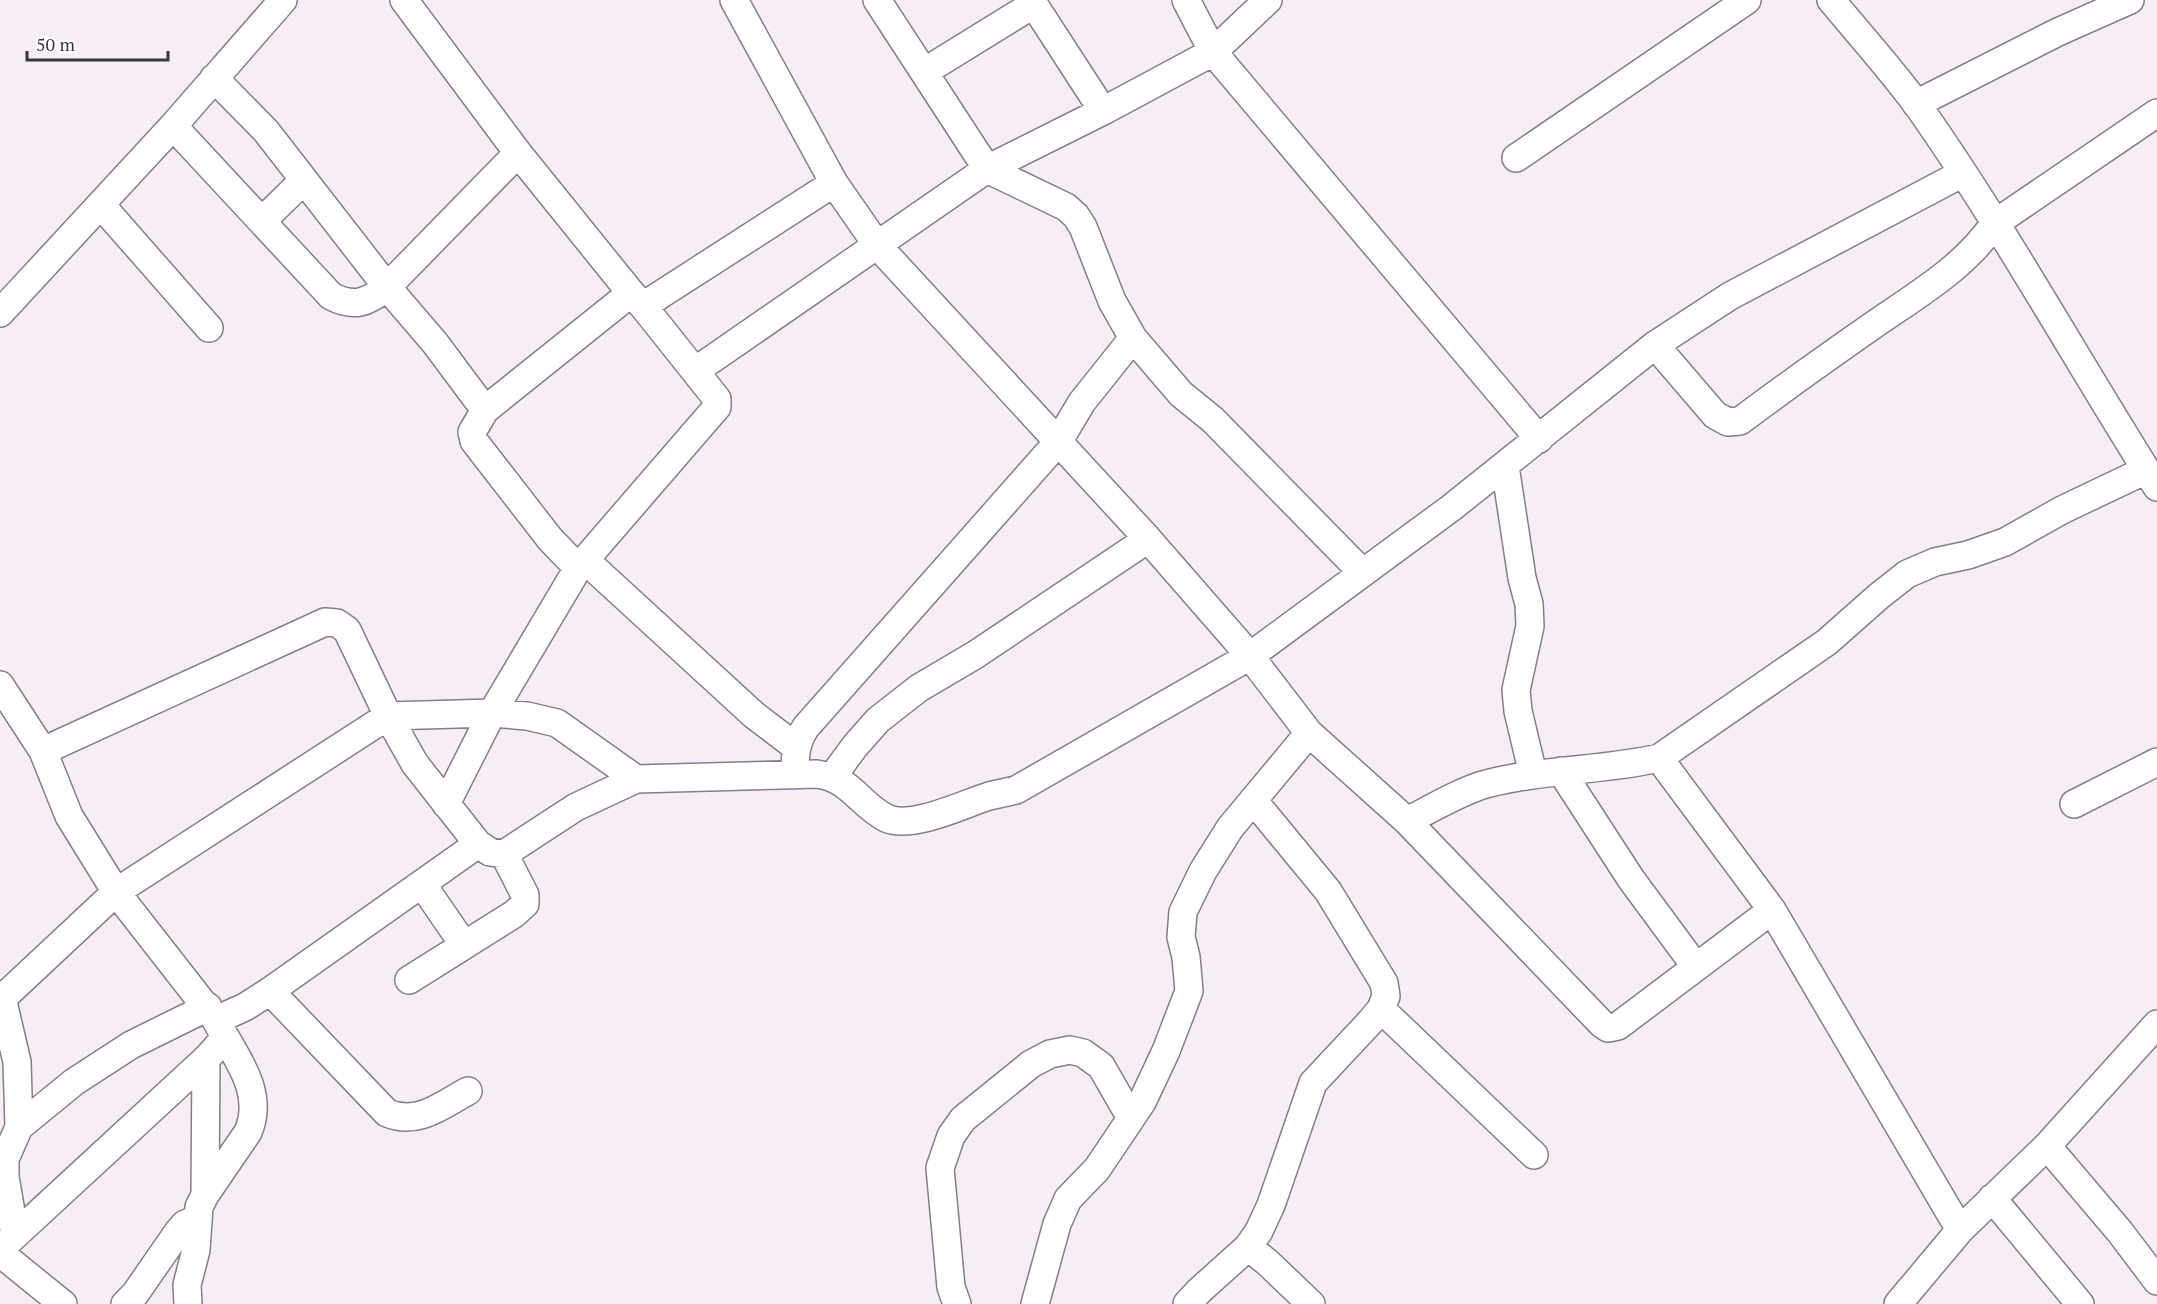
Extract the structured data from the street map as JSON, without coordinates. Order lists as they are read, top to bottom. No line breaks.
{"scale_bar":"50 m"}
